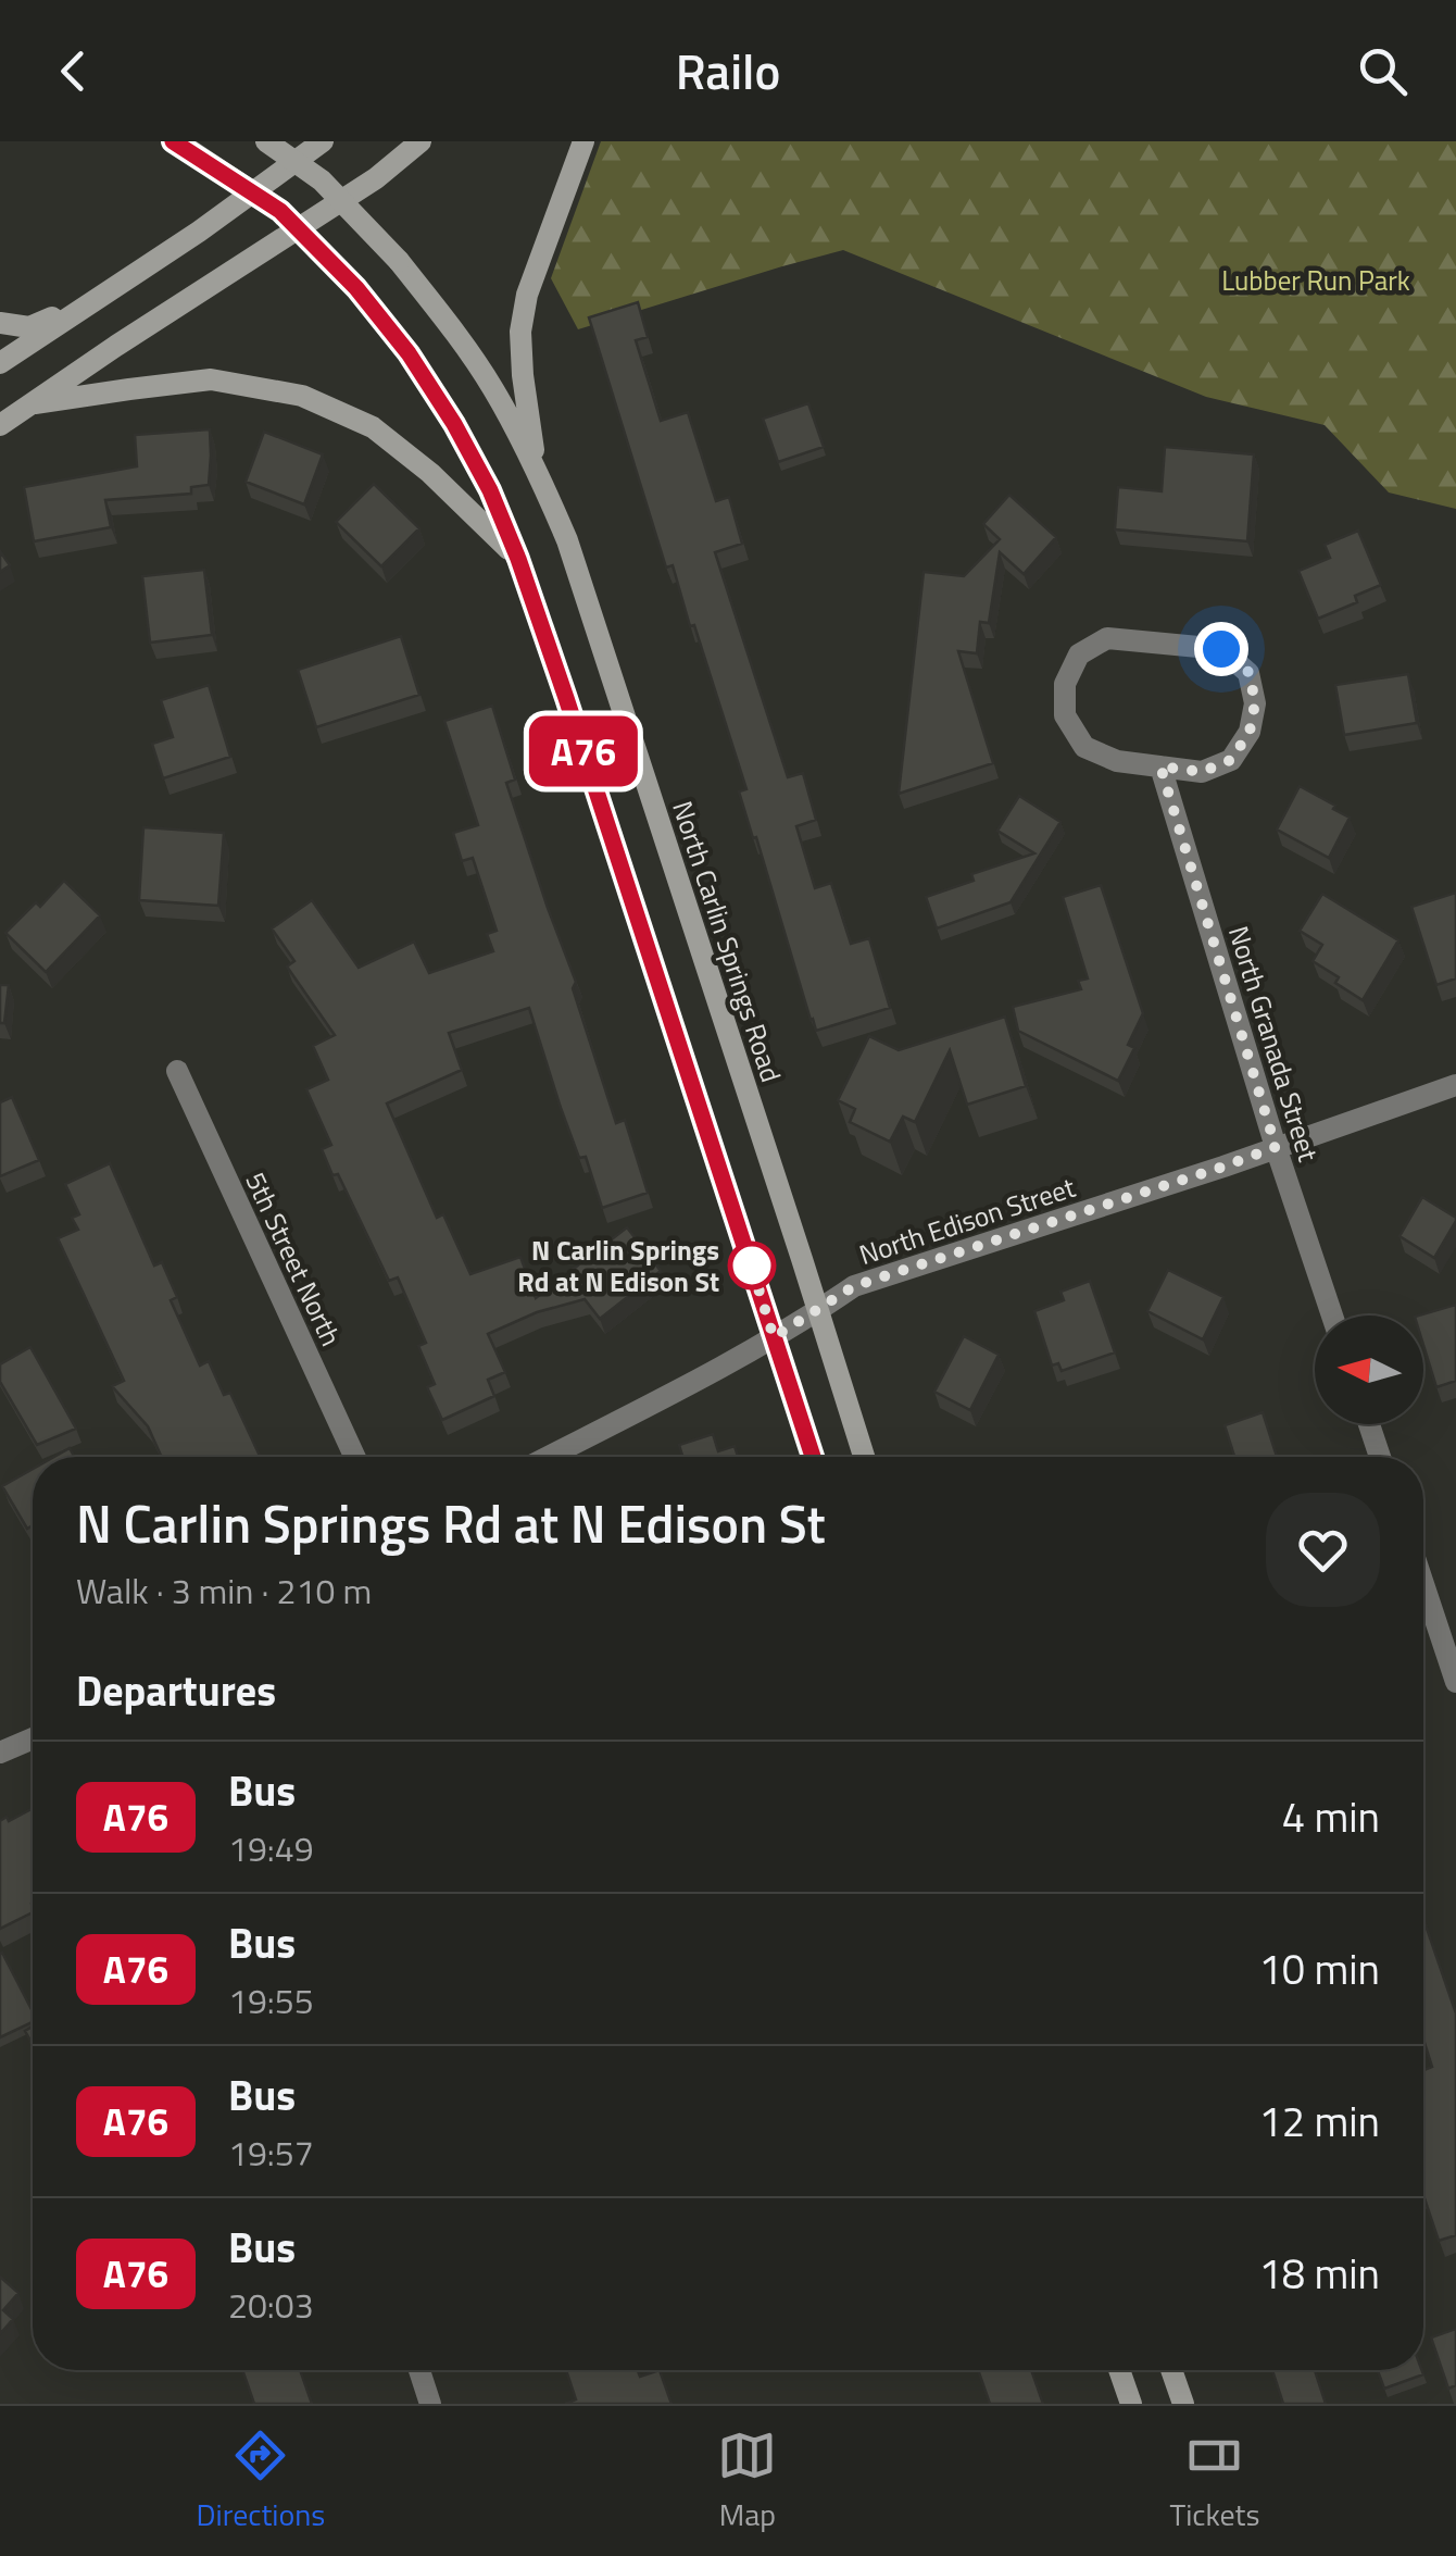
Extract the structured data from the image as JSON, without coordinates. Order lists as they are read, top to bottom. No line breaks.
{"streets":{"main road":["North Carlin Springs Road"],"street":["North Granada Street","North Edison Street","5th Street North"]},"crossings":[["North Carlin Springs Road","North Edison Street"],["North Granada Street","North Edison Street"]],"parks":["Lubber Run Park"],"places":["N Carlin Springs Rd at N Edison St"],"lines":["bus line A76"],"north":"left","page":{"header":"Railo","on_map":"A76","heading":[["N Carlin Springs Rd at N Edison St","Walk · 3 min · 210 m"],"Departures"],"list":[{"mark":"A76","name":"Bus","note":"19:49","value":"4 min"},{"mark":"A76","name":"Bus","note":"19:55","value":"10 min"},{"mark":"A76","name":"Bus","note":"19:57","value":"12 min"},{"mark":"A76","name":"Bus","note":"20:03","value":"18 min"}],"tabs":["Directions","Map","Tickets"]}}
